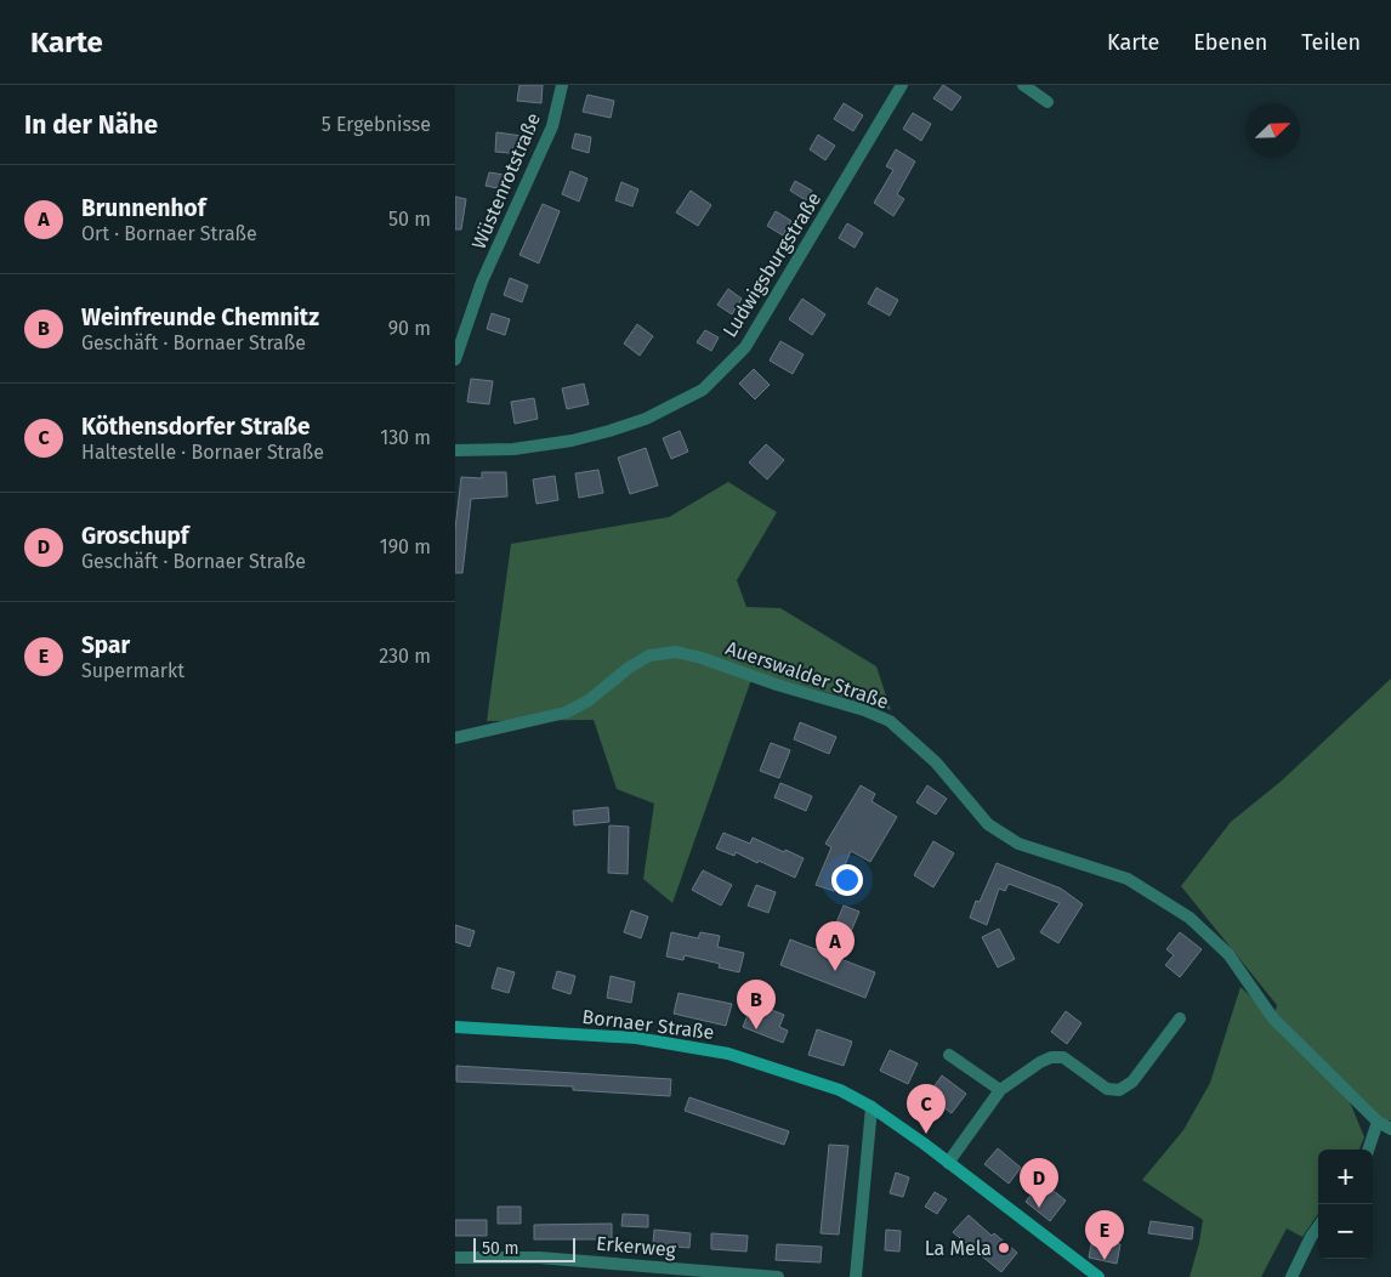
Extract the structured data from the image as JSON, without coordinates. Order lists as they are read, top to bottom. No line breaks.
{"streets":{"main road":["Bornaer Straße"],"street":["Wüstenrotstraße","Ludwigsburgstraße","Auerswalder Straße","Erkerweg"]},"places":["La Mela"],"scale_bar":"50 m","north":"top right","page":{"header":"Karte","nav":["Karte","Ebenen","Teilen"],"heading":["In der Nähe","5 Ergebnisse"],"list":[{"mark":"A","name":"Brunnenhof","note":"Ort · Bornaer Straße","value":"50 m"},{"mark":"B","name":"Weinfreunde Chemnitz","note":"Geschäft · Bornaer Straße","value":"90 m"},{"mark":"C","name":"Köthensdorfer Straße","note":"Haltestelle · Bornaer Straße","value":"130 m"},{"mark":"D","name":"Groschupf","note":"Geschäft · Bornaer Straße","value":"190 m"},{"mark":"E","name":"Spar","note":"Supermarkt","value":"230 m"}],"pins":["A","B","C","D","E"],"map_buttons":["+","−"],"scale":"50 m"}}
